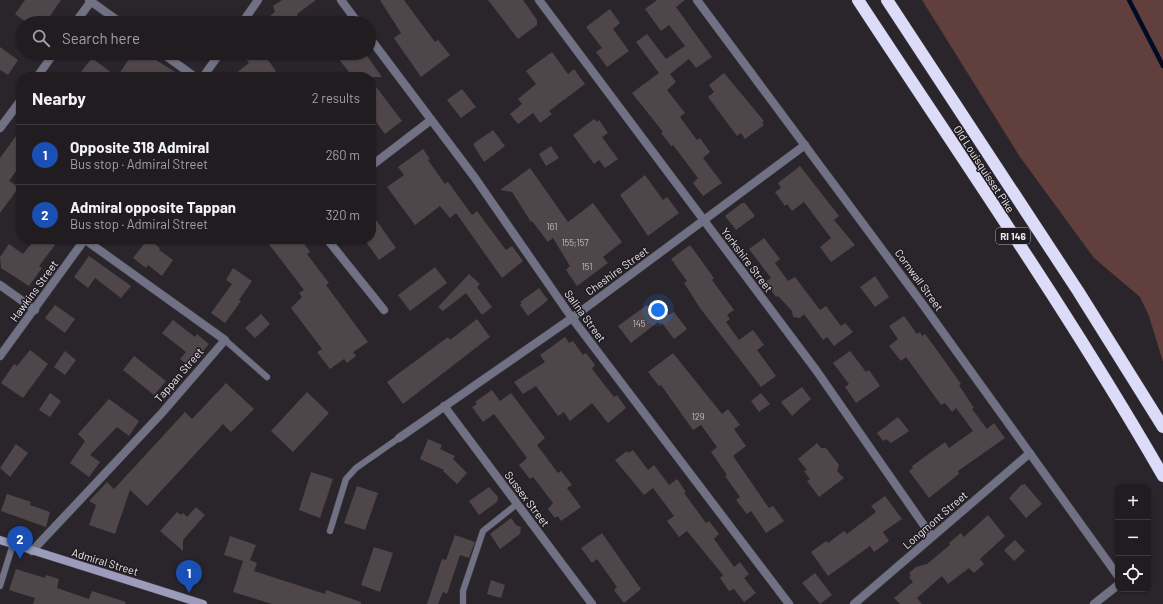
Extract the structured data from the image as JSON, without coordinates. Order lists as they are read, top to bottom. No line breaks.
{"streets":{"highway":["Old Louisquisset Pike","RI 146"],"main road":["Admiral Street"],"street":["Yorkshire Street","Cheshire Street","Cornwall Street","Hawkins Street","Salina Street","Tappan Street","Sussex Street","Longmont Street"]},"crossings":[["Yorkshire Street","Cheshire Street"],["Yorkshire Street","Longmont Street"],["Cheshire Street","Cornwall Street"],["Cheshire Street","Salina Street"],["Cheshire Street","Sussex Street"],["Cornwall Street","Longmont Street"],["Tappan Street","Admiral Street"]],"house_numbers":["161","155;157","151","145","129"],"page":{"search":"Search here","heading":["Nearby","2 results"],"list":[{"mark":"1","name":"Opposite 318 Admiral","note":"Bus stop · Admiral Street","value":"260 m"},{"mark":"2","name":"Admiral opposite Tappan","note":"Bus stop · Admiral Street","value":"320 m"}],"map_buttons":["+","−"],"pins":["2","1"]}}
